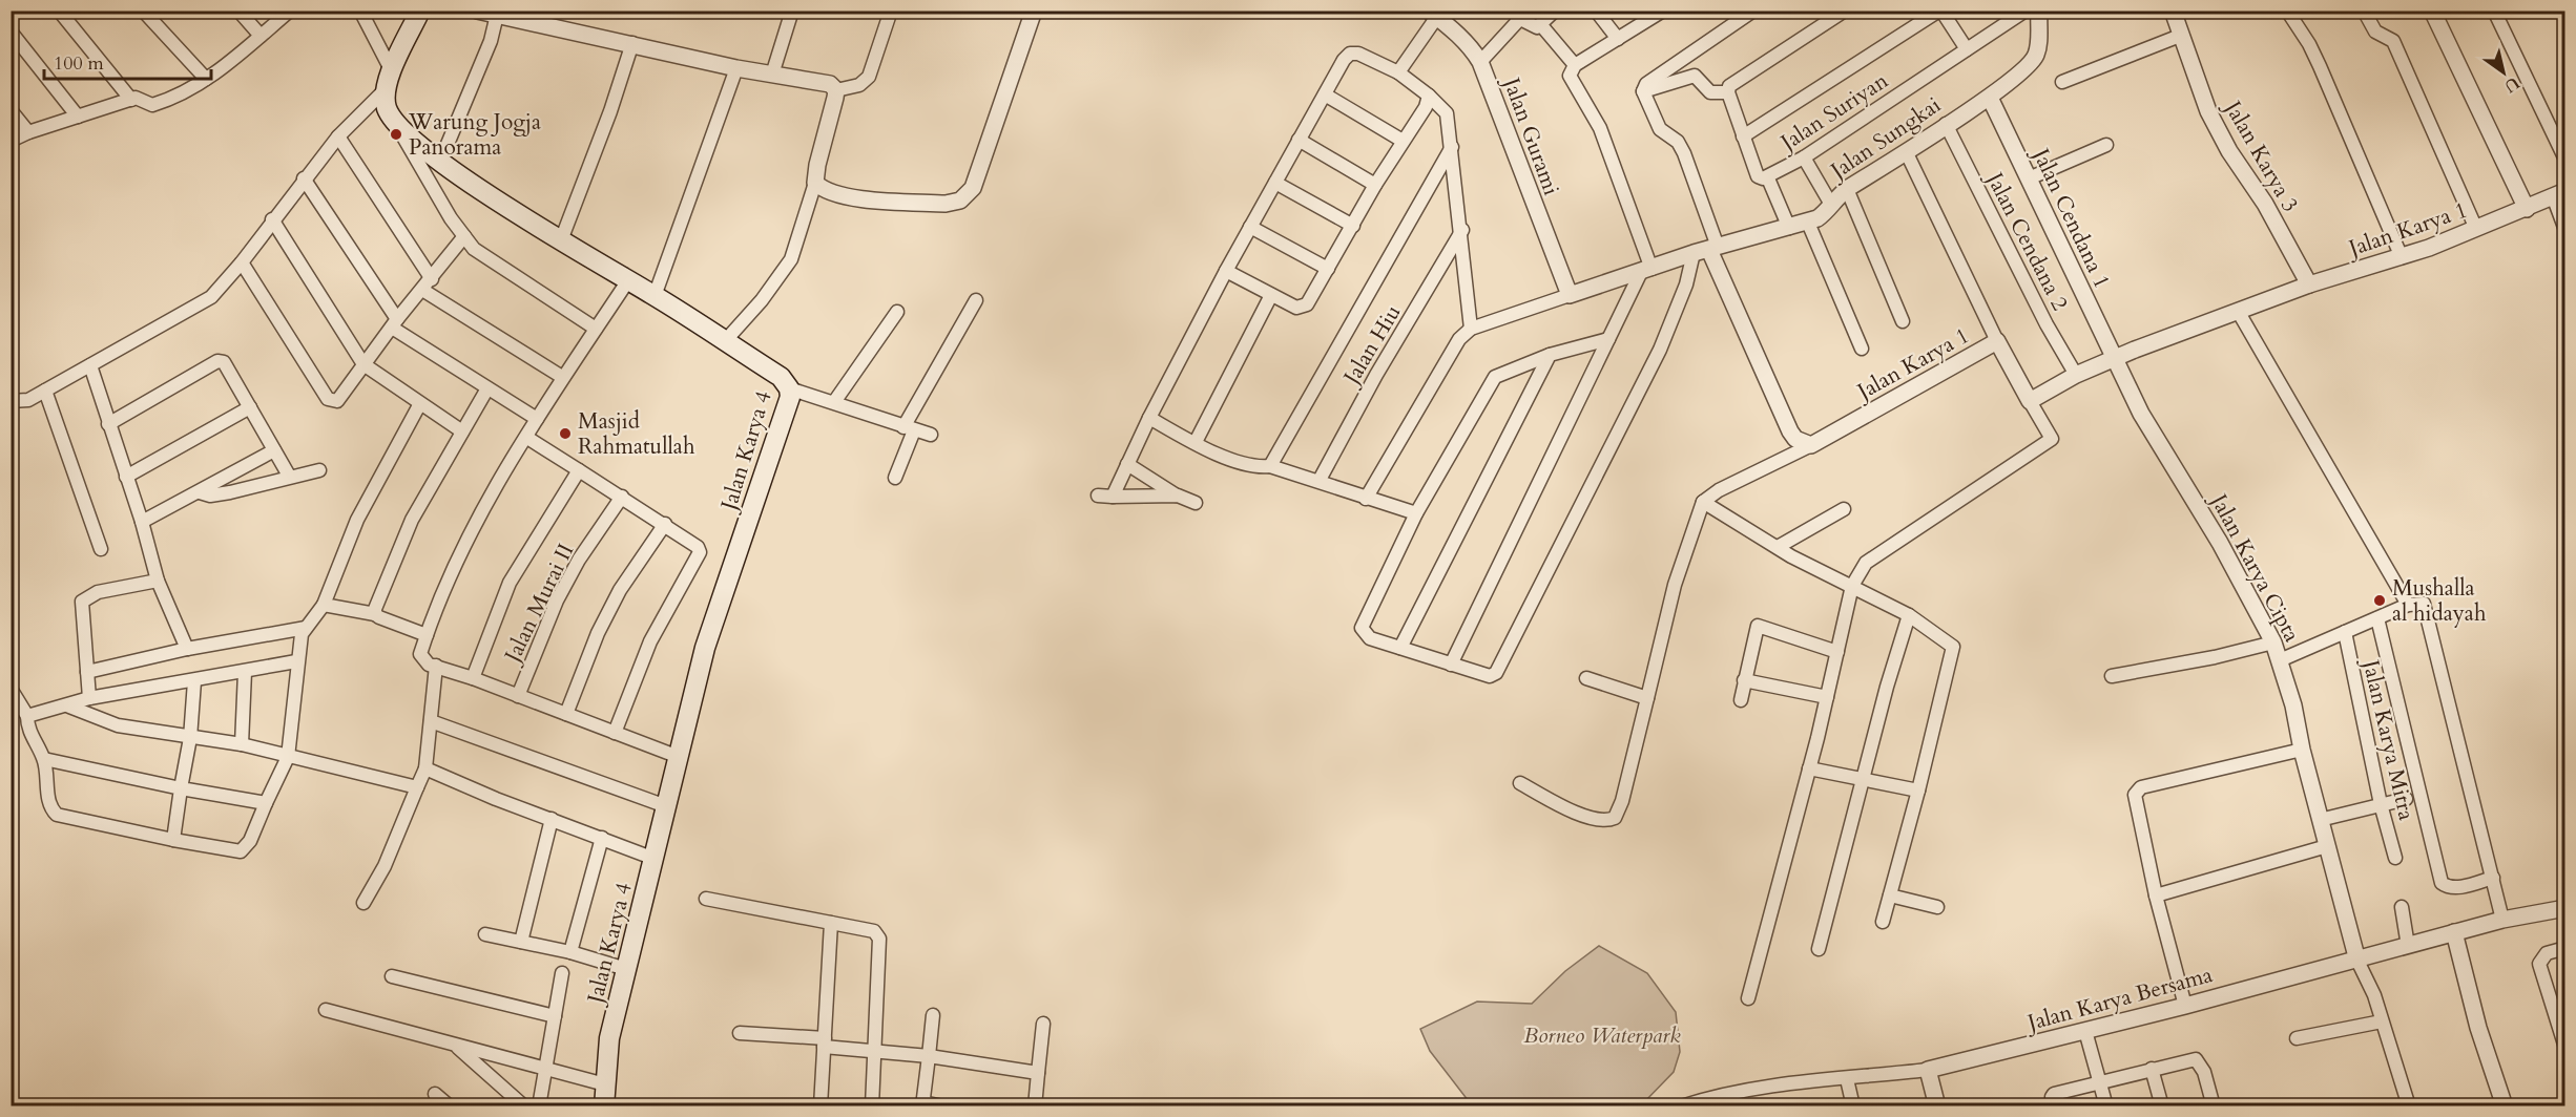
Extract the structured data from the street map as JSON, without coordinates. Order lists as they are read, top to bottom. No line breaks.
{"streets":{"main road":["Jalan Karya 4"],"street":["Jalan Suriyan","Jalan Gurami","Jalan Sungkai","Jalan Karya 3","Jalan Cendana 1","Jalan Karya 1","Jalan Cendana 2","Jalan Hiu","Jalan Karya Cipta","Jalan Murai II","Jalan Karya Mitra","Jalan Karya Bersama"]},"crossings":[["Jalan Sungkai","Jalan Cendana 1"],["Jalan Sungkai","Jalan Cendana 2"],["Jalan Karya 3","Jalan Karya 1"],["Jalan Cendana 1","Jalan Karya 1"],["Jalan Cendana 1","Jalan Karya Cipta"],["Jalan Karya 1","Jalan Cendana 2"],["Jalan Karya 1","Jalan Karya Cipta"],["Jalan Karya Cipta","Jalan Karya Bersama"]],"parks":["Borneo Waterpark"],"places":["Warung Jogja Panorama","Masjid Rahmatullah","Mushalla al hidayah"],"scale_bar":"100 m","north":"bottom right"}
